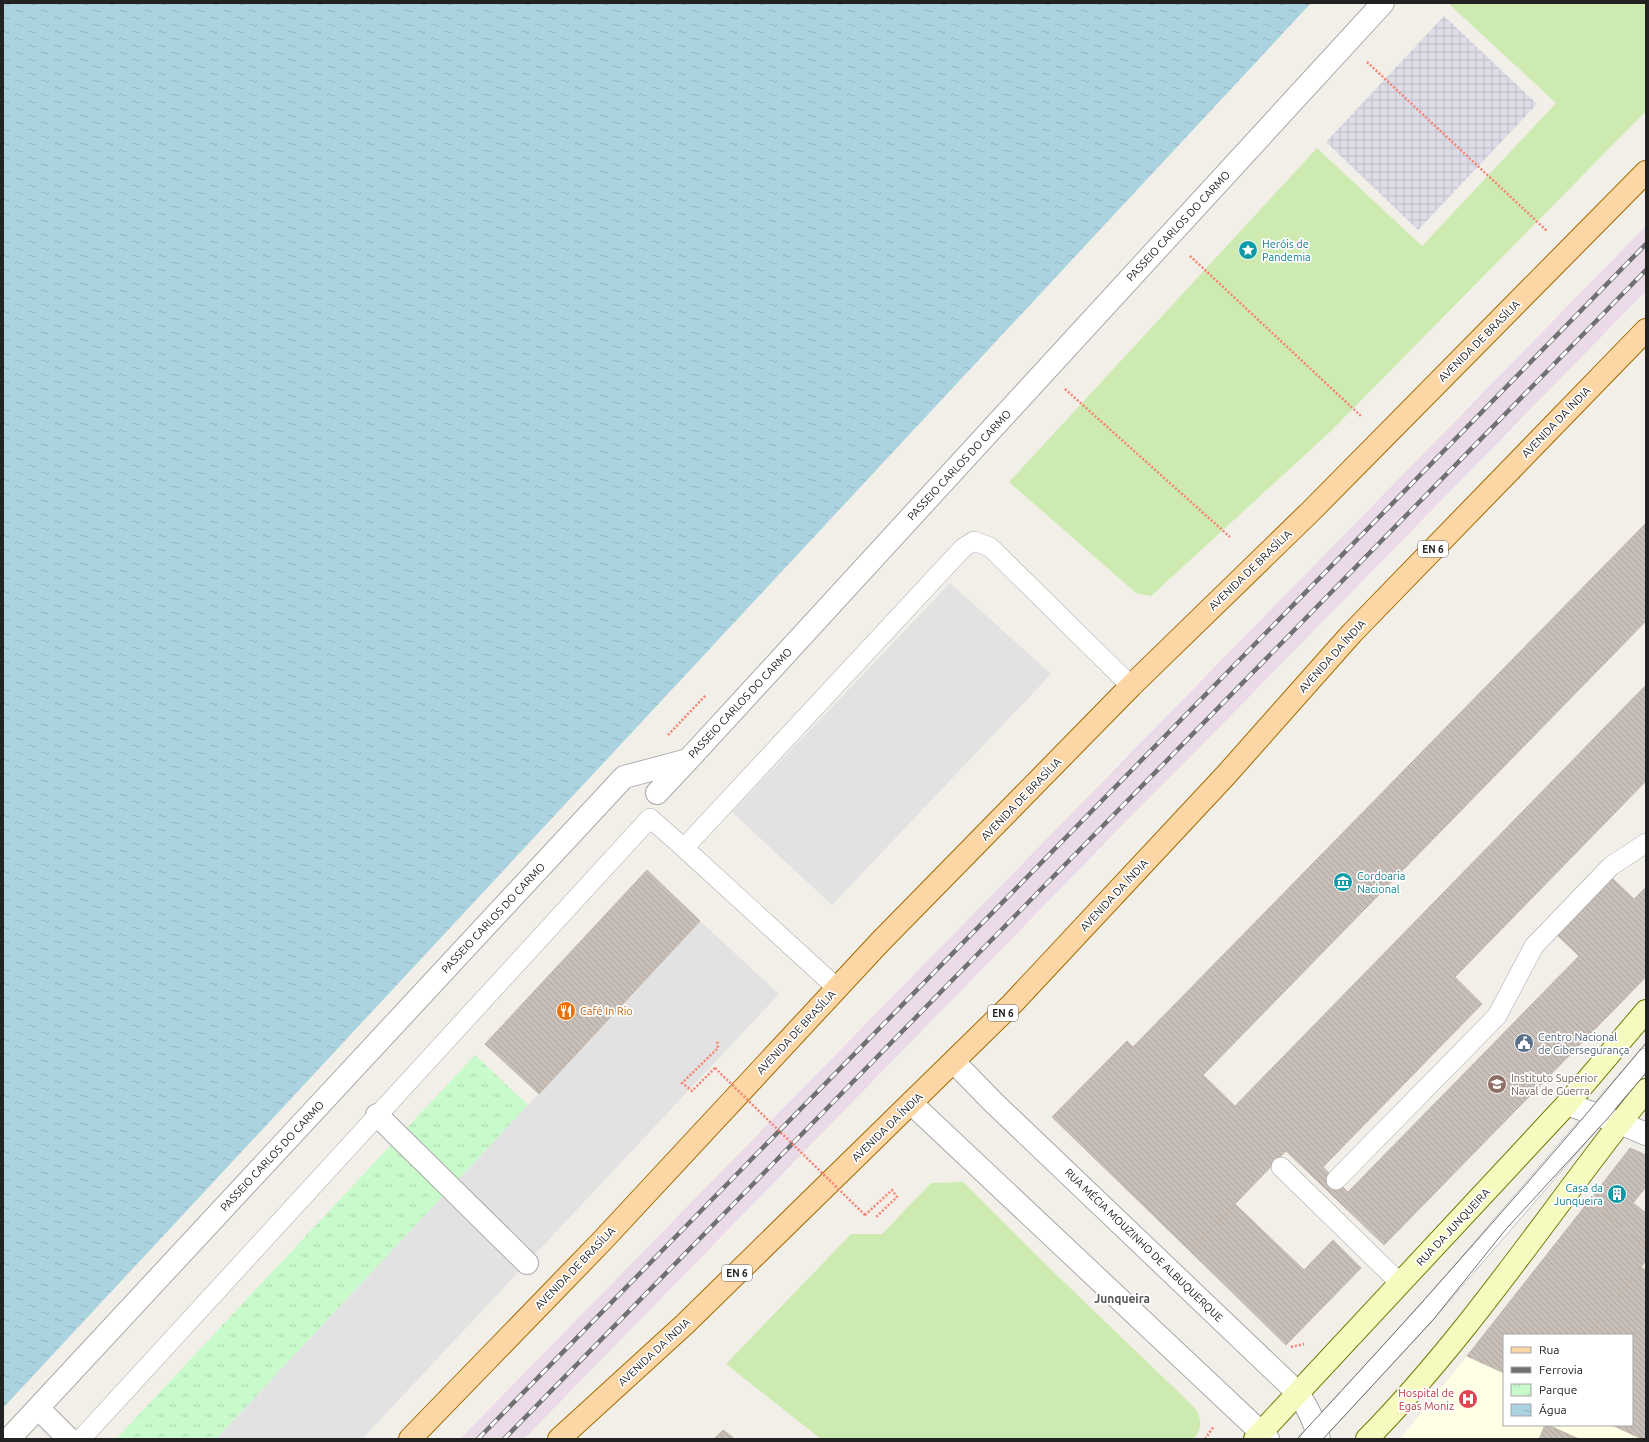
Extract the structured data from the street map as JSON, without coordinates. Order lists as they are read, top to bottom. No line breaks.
{"streets":{"main road":["AVENIDA DE BRASÍLIA","AVENIDA DA ÍNDIA","EN 6","RUA DA JUNQUEIRA"],"street":["PASSEIO CARLOS DO CARMO","RUA MÉCIA MOUZINHO DE ALBUQUERQUE"]},"crossings":[["AVENIDA DA ÍNDIA","RUA MÉCIA MOUZINHO DE ALBUQUERQUE"],["RUA DA JUNQUEIRA","RUA MÉCIA MOUZINHO DE ALBUQUERQUE"]],"districts":["Junqueira"],"places":{"place":["Heróis de Pandemia"],"museum":["Cordoaria Nacional"],"restaurant":["Café In Rio"],"public building":["Centro Nacional de Cibersegurança"],"school or university":["Instituto Superior Naval de Guerra"],"building":["Casa da Junqueira"],"hospital":["Hospital de Egas Moniz"]},"legend":["Rua","Ferrovia","Parque","Água"]}
